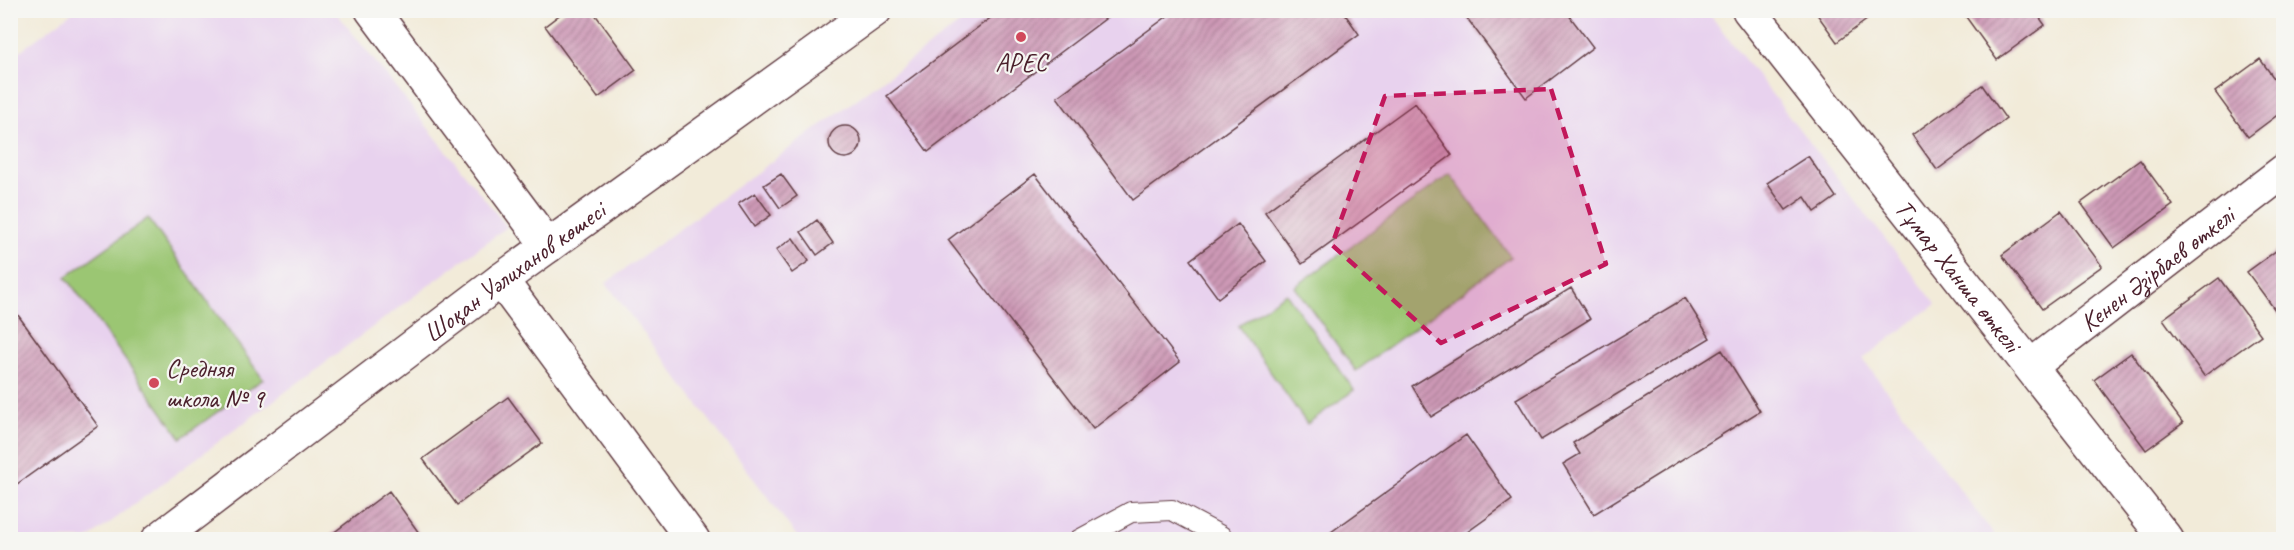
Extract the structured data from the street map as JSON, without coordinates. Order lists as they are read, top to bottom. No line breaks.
{"streets":{"street":["Кенен Әзірбаев өткелі","Шоқан Уәлиханов көшесі","Тұмар Ханша өткелі"]},"crossings":[["Кенен Әзірбаев өткелі","Тұмар Ханша өткелі"]],"places":["APEC","Средняя школа № 9"]}
